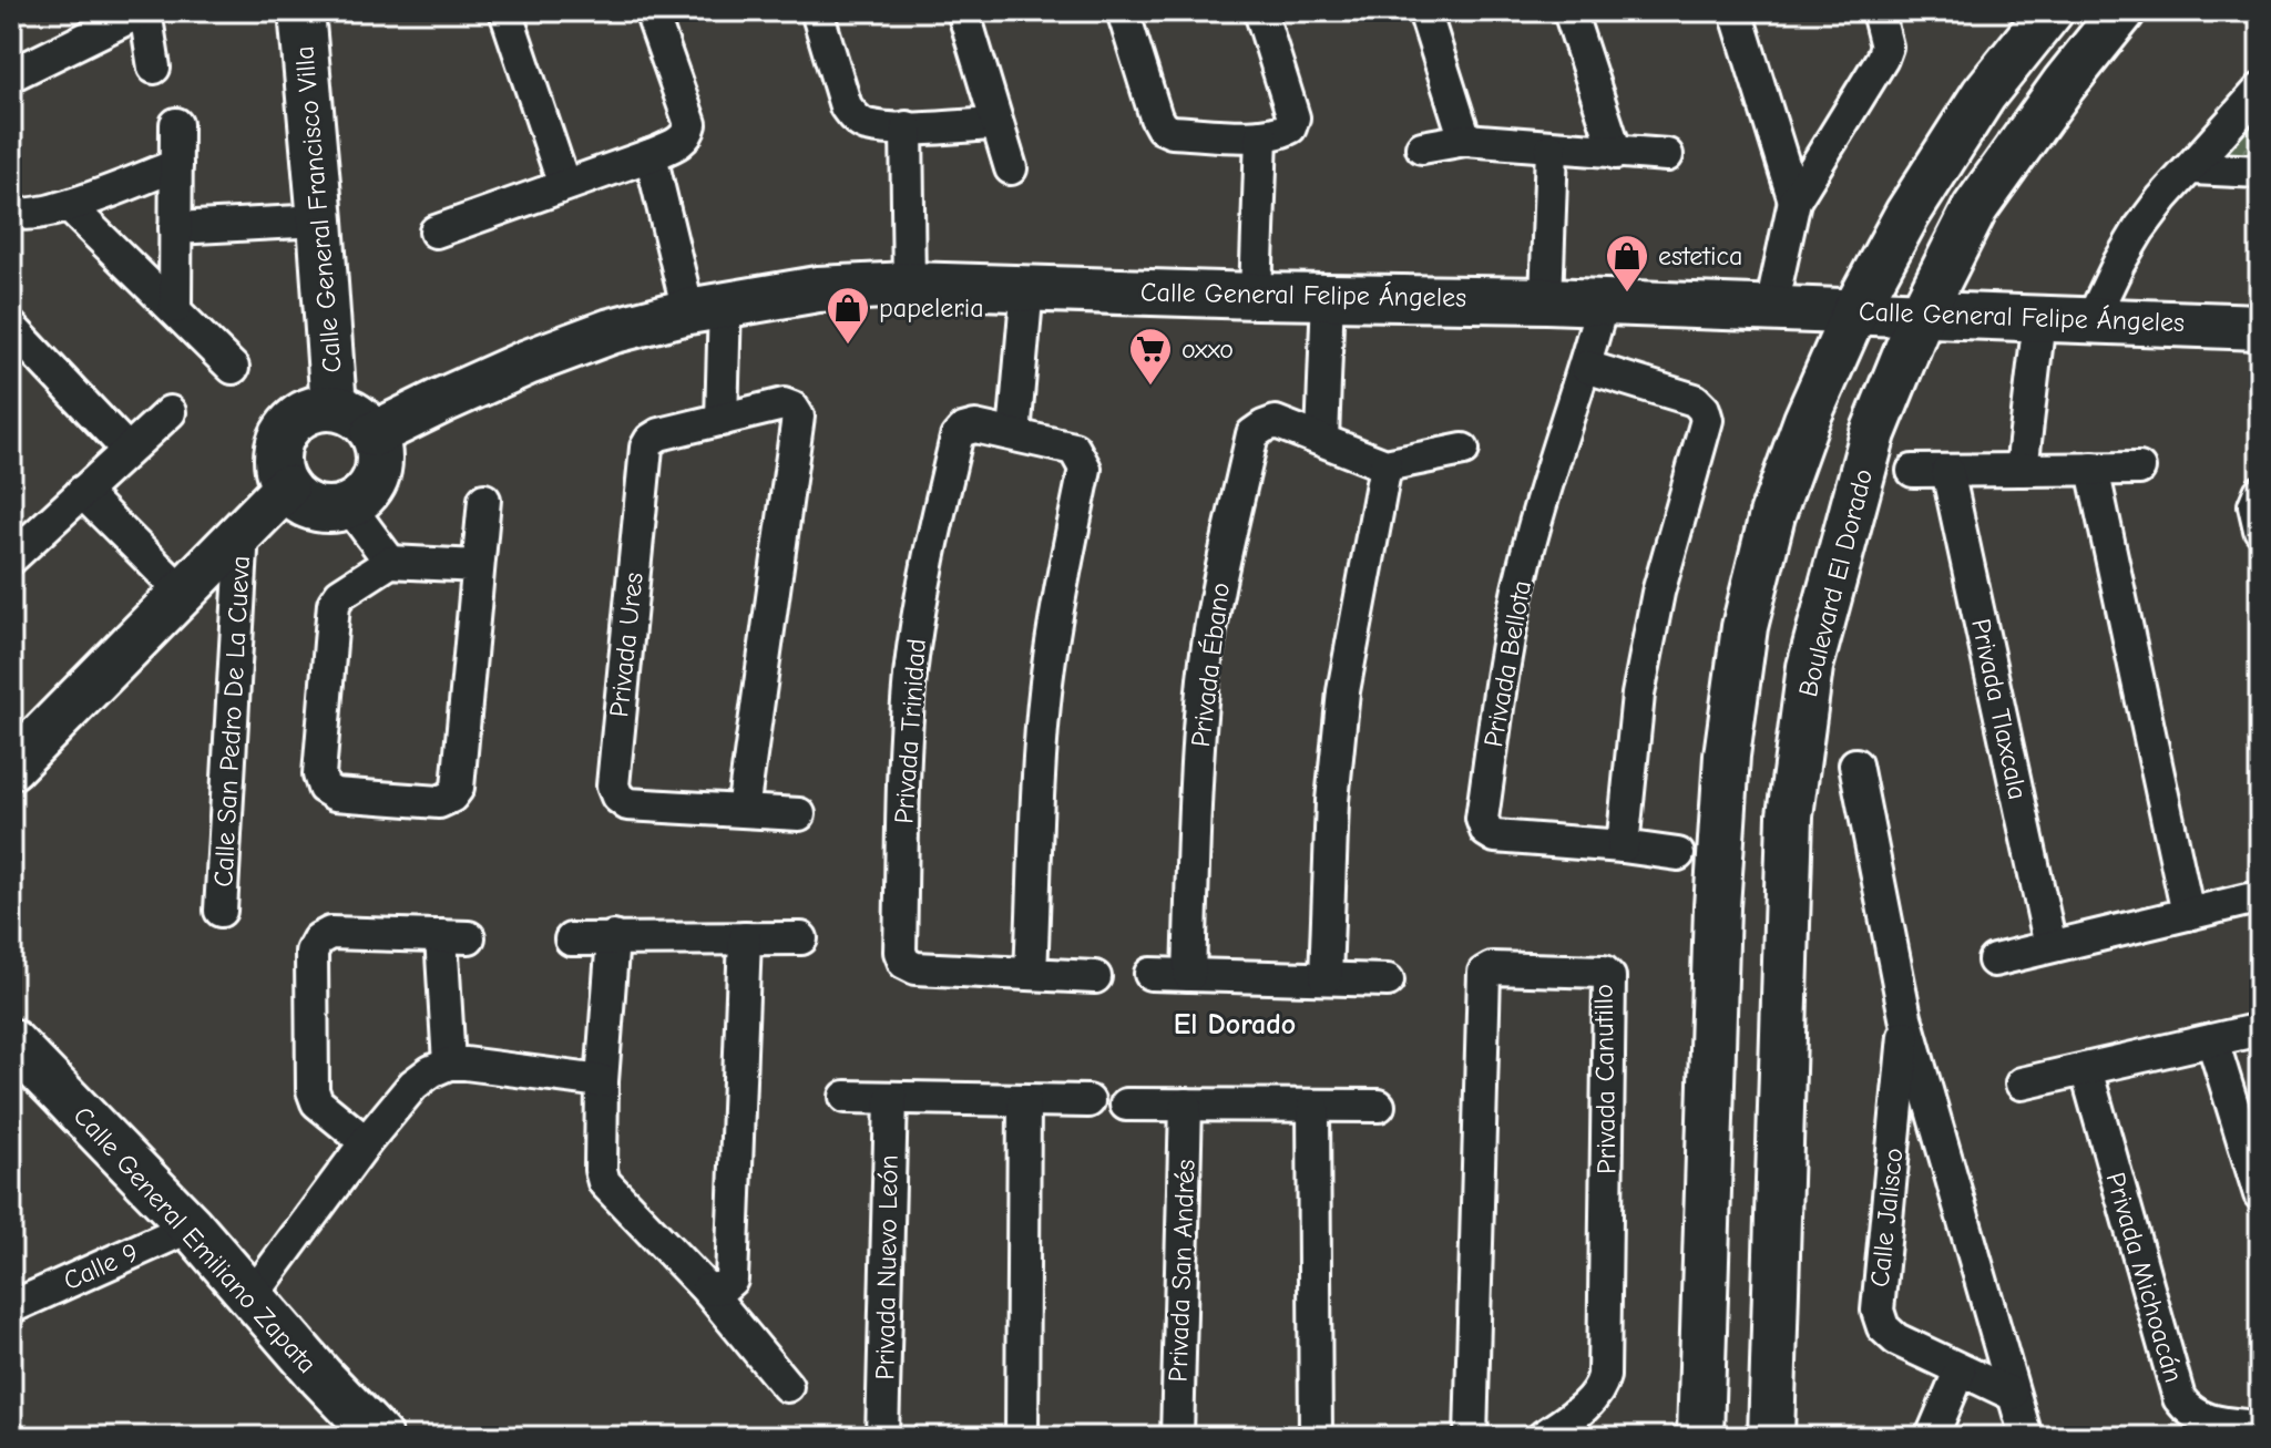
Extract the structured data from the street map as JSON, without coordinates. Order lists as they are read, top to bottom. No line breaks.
{"streets":{"main road":["Calle General Francisco Villa","Calle General Felipe Ángeles","Boulevard El Dorado","Calle General Emiliano Zapata"],"street":["Privada Ures","Privada Bellota","Privada Ébano","Privada Tlaxcala","Calle San Pedro De La Cueva","Privada Trinidad","Privada Canutillo","Calle Jalisco","Calle 9","Privada Nuevo León","Privada San Andrés","Privada Michoacán"]},"crossings":[["Calle General Francisco Villa","Calle General Felipe Ángeles"],["Calle General Felipe Ángeles","Boulevard El Dorado"],["Calle General Felipe Ángeles","Privada Bellota"],["Calle General Emiliano Zapata","Calle 9"]],"districts":["El Dorado"],"places":{"shop":["estetica","papeleria"],"supermarket":["oxxo"]}}
